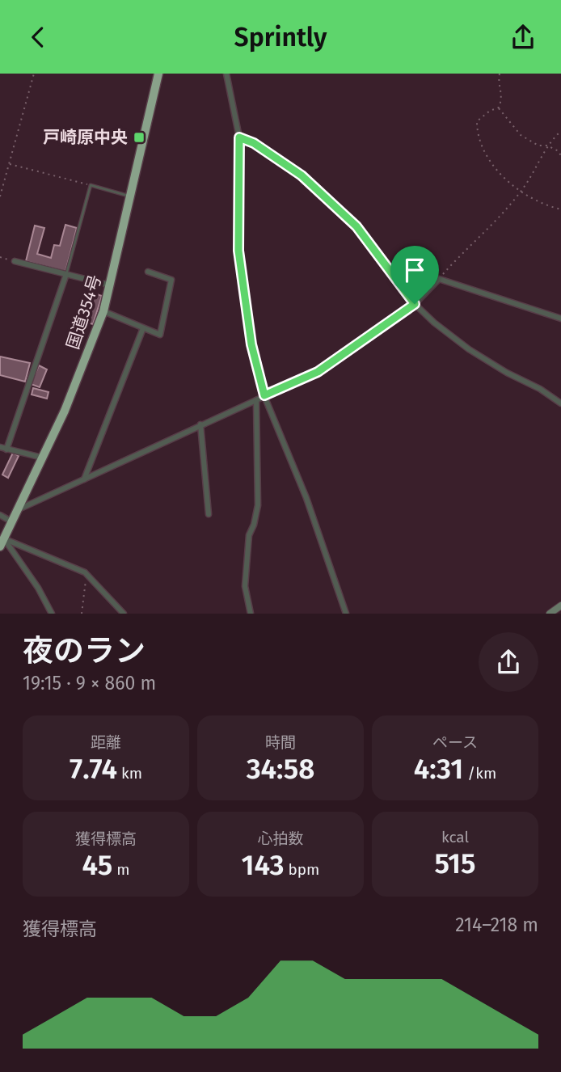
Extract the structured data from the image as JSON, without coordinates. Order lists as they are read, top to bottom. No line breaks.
{"streets":{"highway":["国道354号"]},"places":{"transit":["戸崎原中央"]},"page":{"header":"Sprintly","heading":["夜のラン","19:15 · 9 × 860 m"],"stats":[["距離","7.74 km"],["時間","34:58"],["ペース","4:31 /km"],["獲得標高","45 m"],["心拍数","143 bpm"],["kcal","515"]],"chart":["獲得標高","214–218 m"]}}
